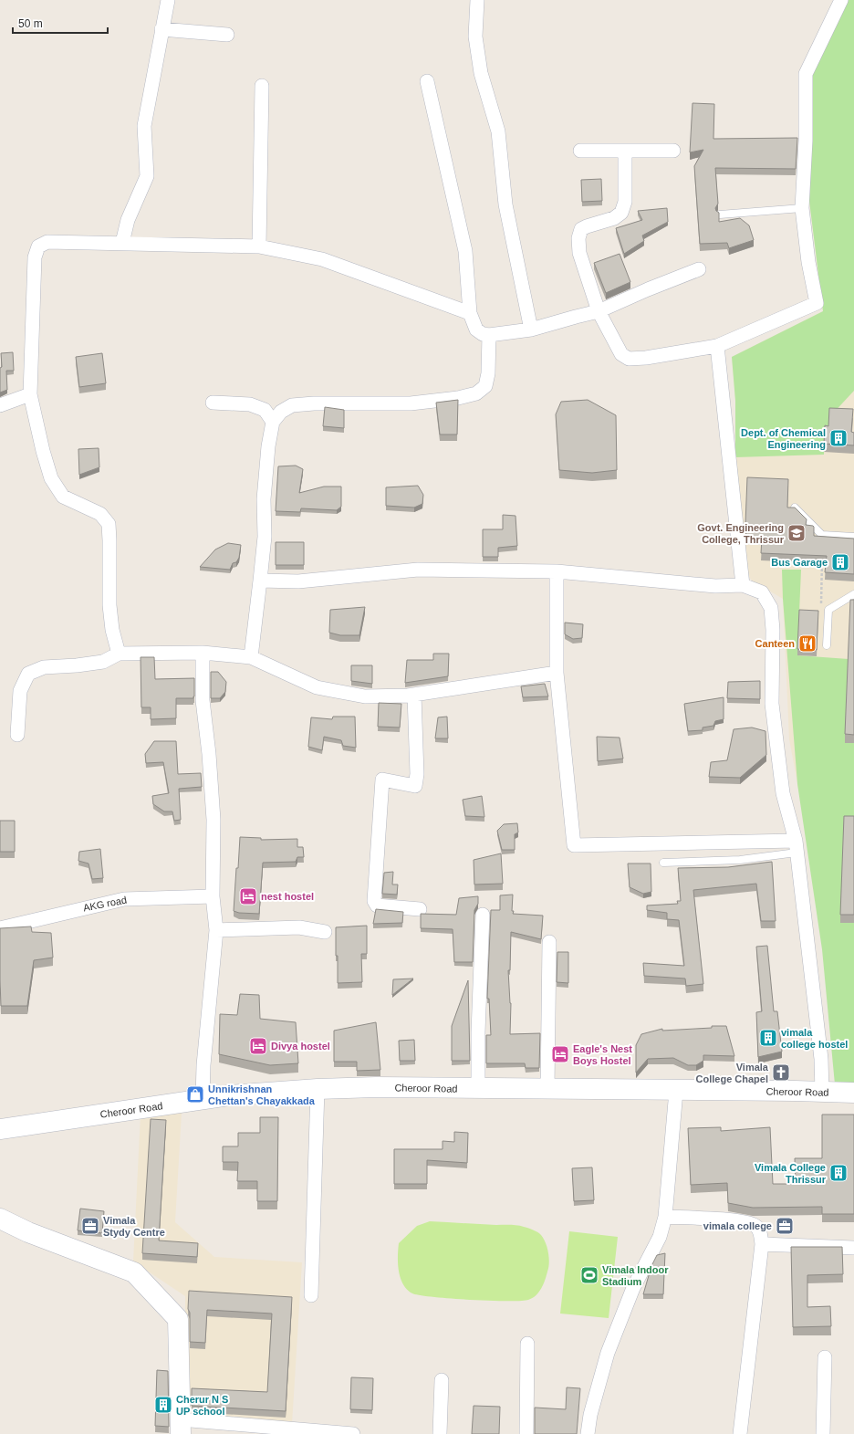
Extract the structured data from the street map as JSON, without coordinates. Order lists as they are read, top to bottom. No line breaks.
{"streets":{"main road":["Cheroor Road"],"street":["AKG road"]},"places":{"building":["Dept. of Chemical Engineering","Bus Garage","vimala college hostel","Vimala College Thrissur","Cherur N S UP school"],"school or university":["Govt. Engineering College, Thrissur"],"restaurant":["Canteen"],"hotel":["nest hostel","Divya hostel","Eagle's Nest Boys Hostel"],"church":["Vimala College Chapel"],"shop":["Unnikrishnan Chettan's Chayakkada"],"office":["Vimala Stydy Centre","vimala college"],"sports":["Vimala Indoor Stadium"]},"scale_bar":"50 m"}
